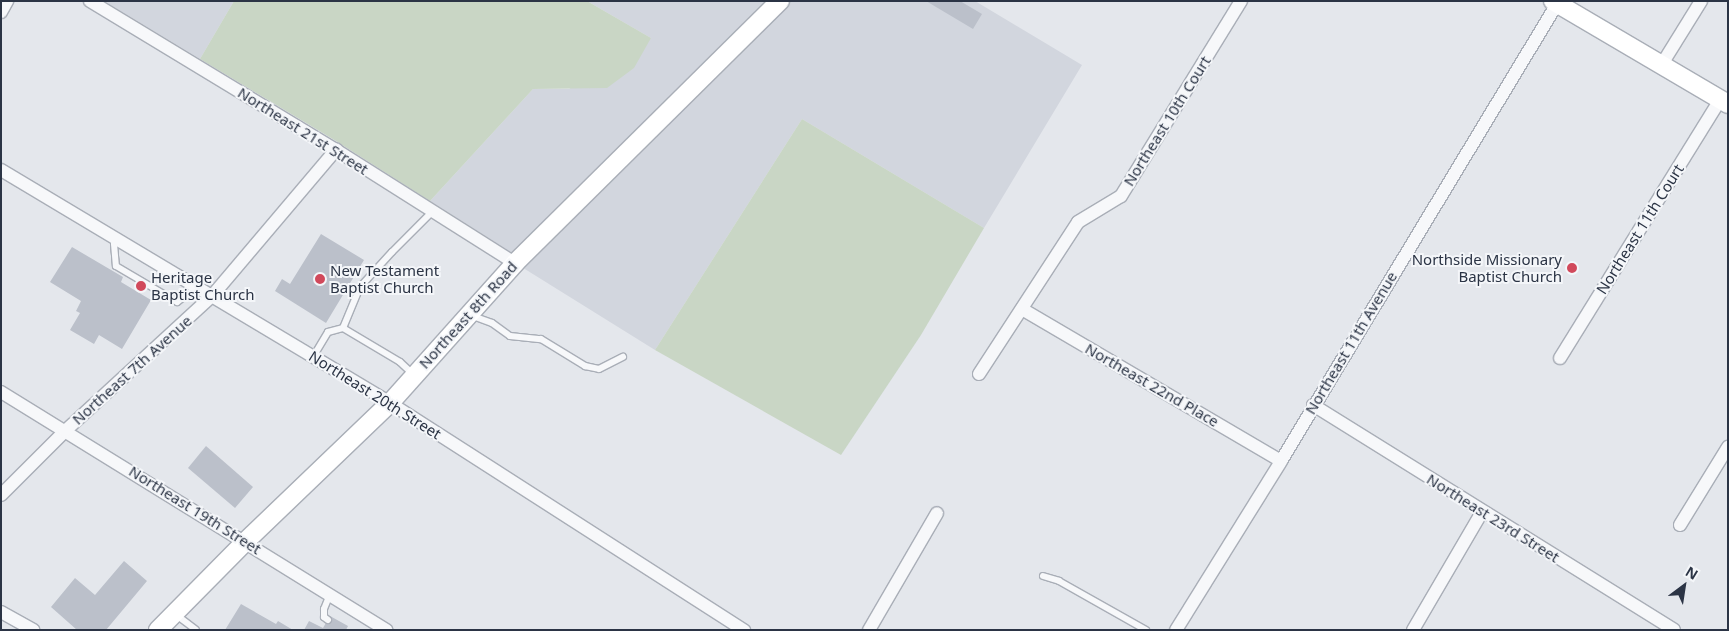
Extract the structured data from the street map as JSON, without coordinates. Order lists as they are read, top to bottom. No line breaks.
{"streets":{"main road":["Northeast 8th Road"],"street":["Northeast 10th Court","Northeast 21st Street","Northeast 11th Court","Northeast 11th Avenue","Northeast 7th Avenue","Northeast 22nd Place","Northeast 20th Street","Northeast 19th Street","Northeast 23rd Street"]},"crossings":[["Northeast 10th Court","Northeast 22nd Place"],["Northeast 21st Street","Northeast 8th Road"],["Northeast 21st Street","Northeast 7th Avenue"],["Northeast 8th Road","Northeast 20th Street"],["Northeast 8th Road","Northeast 19th Street"],["Northeast 11th Avenue","Northeast 22nd Place"],["Northeast 11th Avenue","Northeast 23rd Street"],["Northeast 7th Avenue","Northeast 20th Street"],["Northeast 7th Avenue","Northeast 19th Street"]],"places":["Northside Missionary Baptist Church","New Testament Baptist Church","Heritage Baptist Church"],"north":"top right"}
